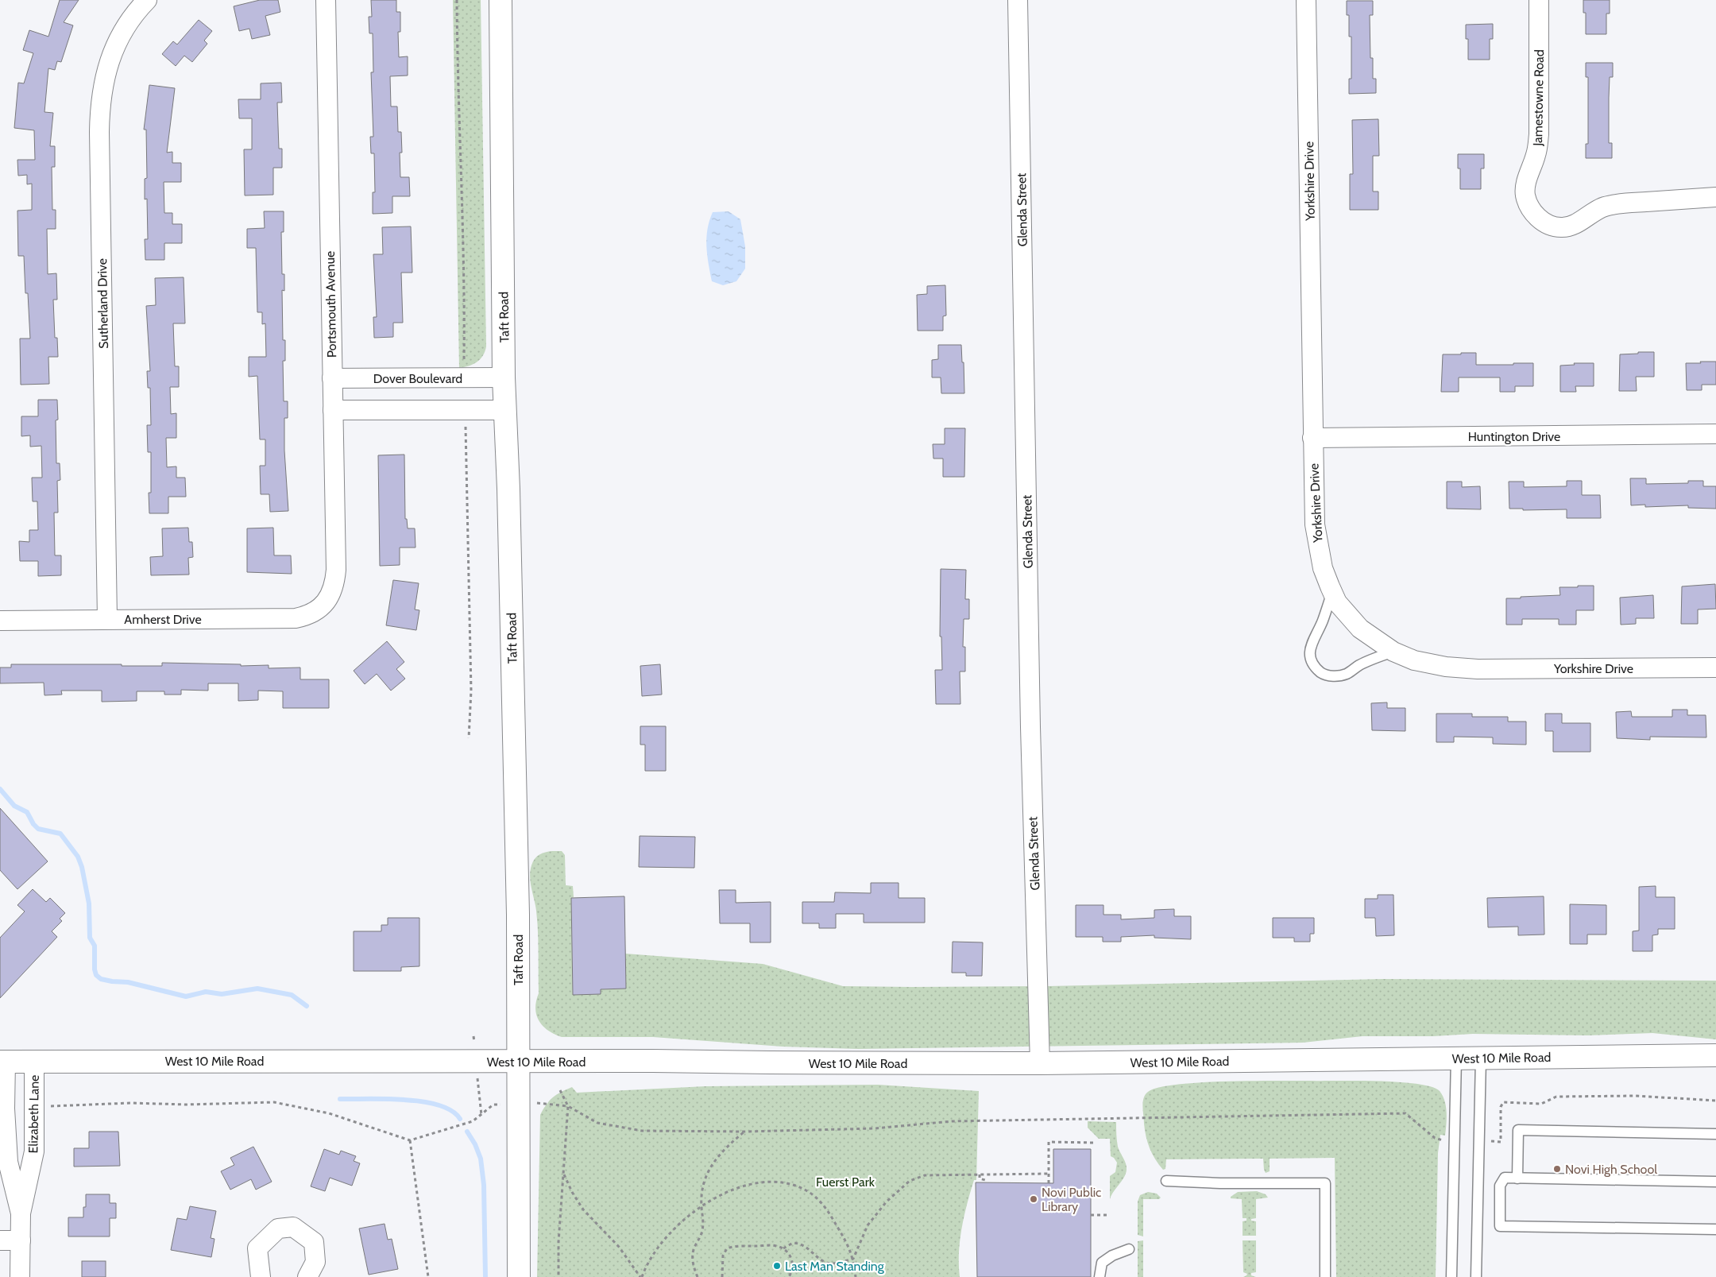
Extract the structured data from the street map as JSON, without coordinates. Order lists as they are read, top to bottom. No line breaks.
{"streets":{"main road":["Taft Road","West 10 Mile Road"],"street":["Jamestowne Road","Yorkshire Drive","Glenda Street","Sutherland Drive","Portsmouth Avenue","Dover Boulevard","Huntington Drive","Amherst Drive","Elizabeth Lane"]},"crossings":[["Yorkshire Drive","Huntington Drive"],["Glenda Street","West 10 Mile Road"],["Sutherland Drive","Amherst Drive"],["Portsmouth Avenue","Dover Boulevard"],["Portsmouth Avenue","Amherst Drive"],["Taft Road","Dover Boulevard"],["Taft Road","West 10 Mile Road"],["West 10 Mile Road","Elizabeth Lane"]],"parks":["Fuerst Park"],"places":["Novi High School","Novi Public Library","Last Man Standing"]}
